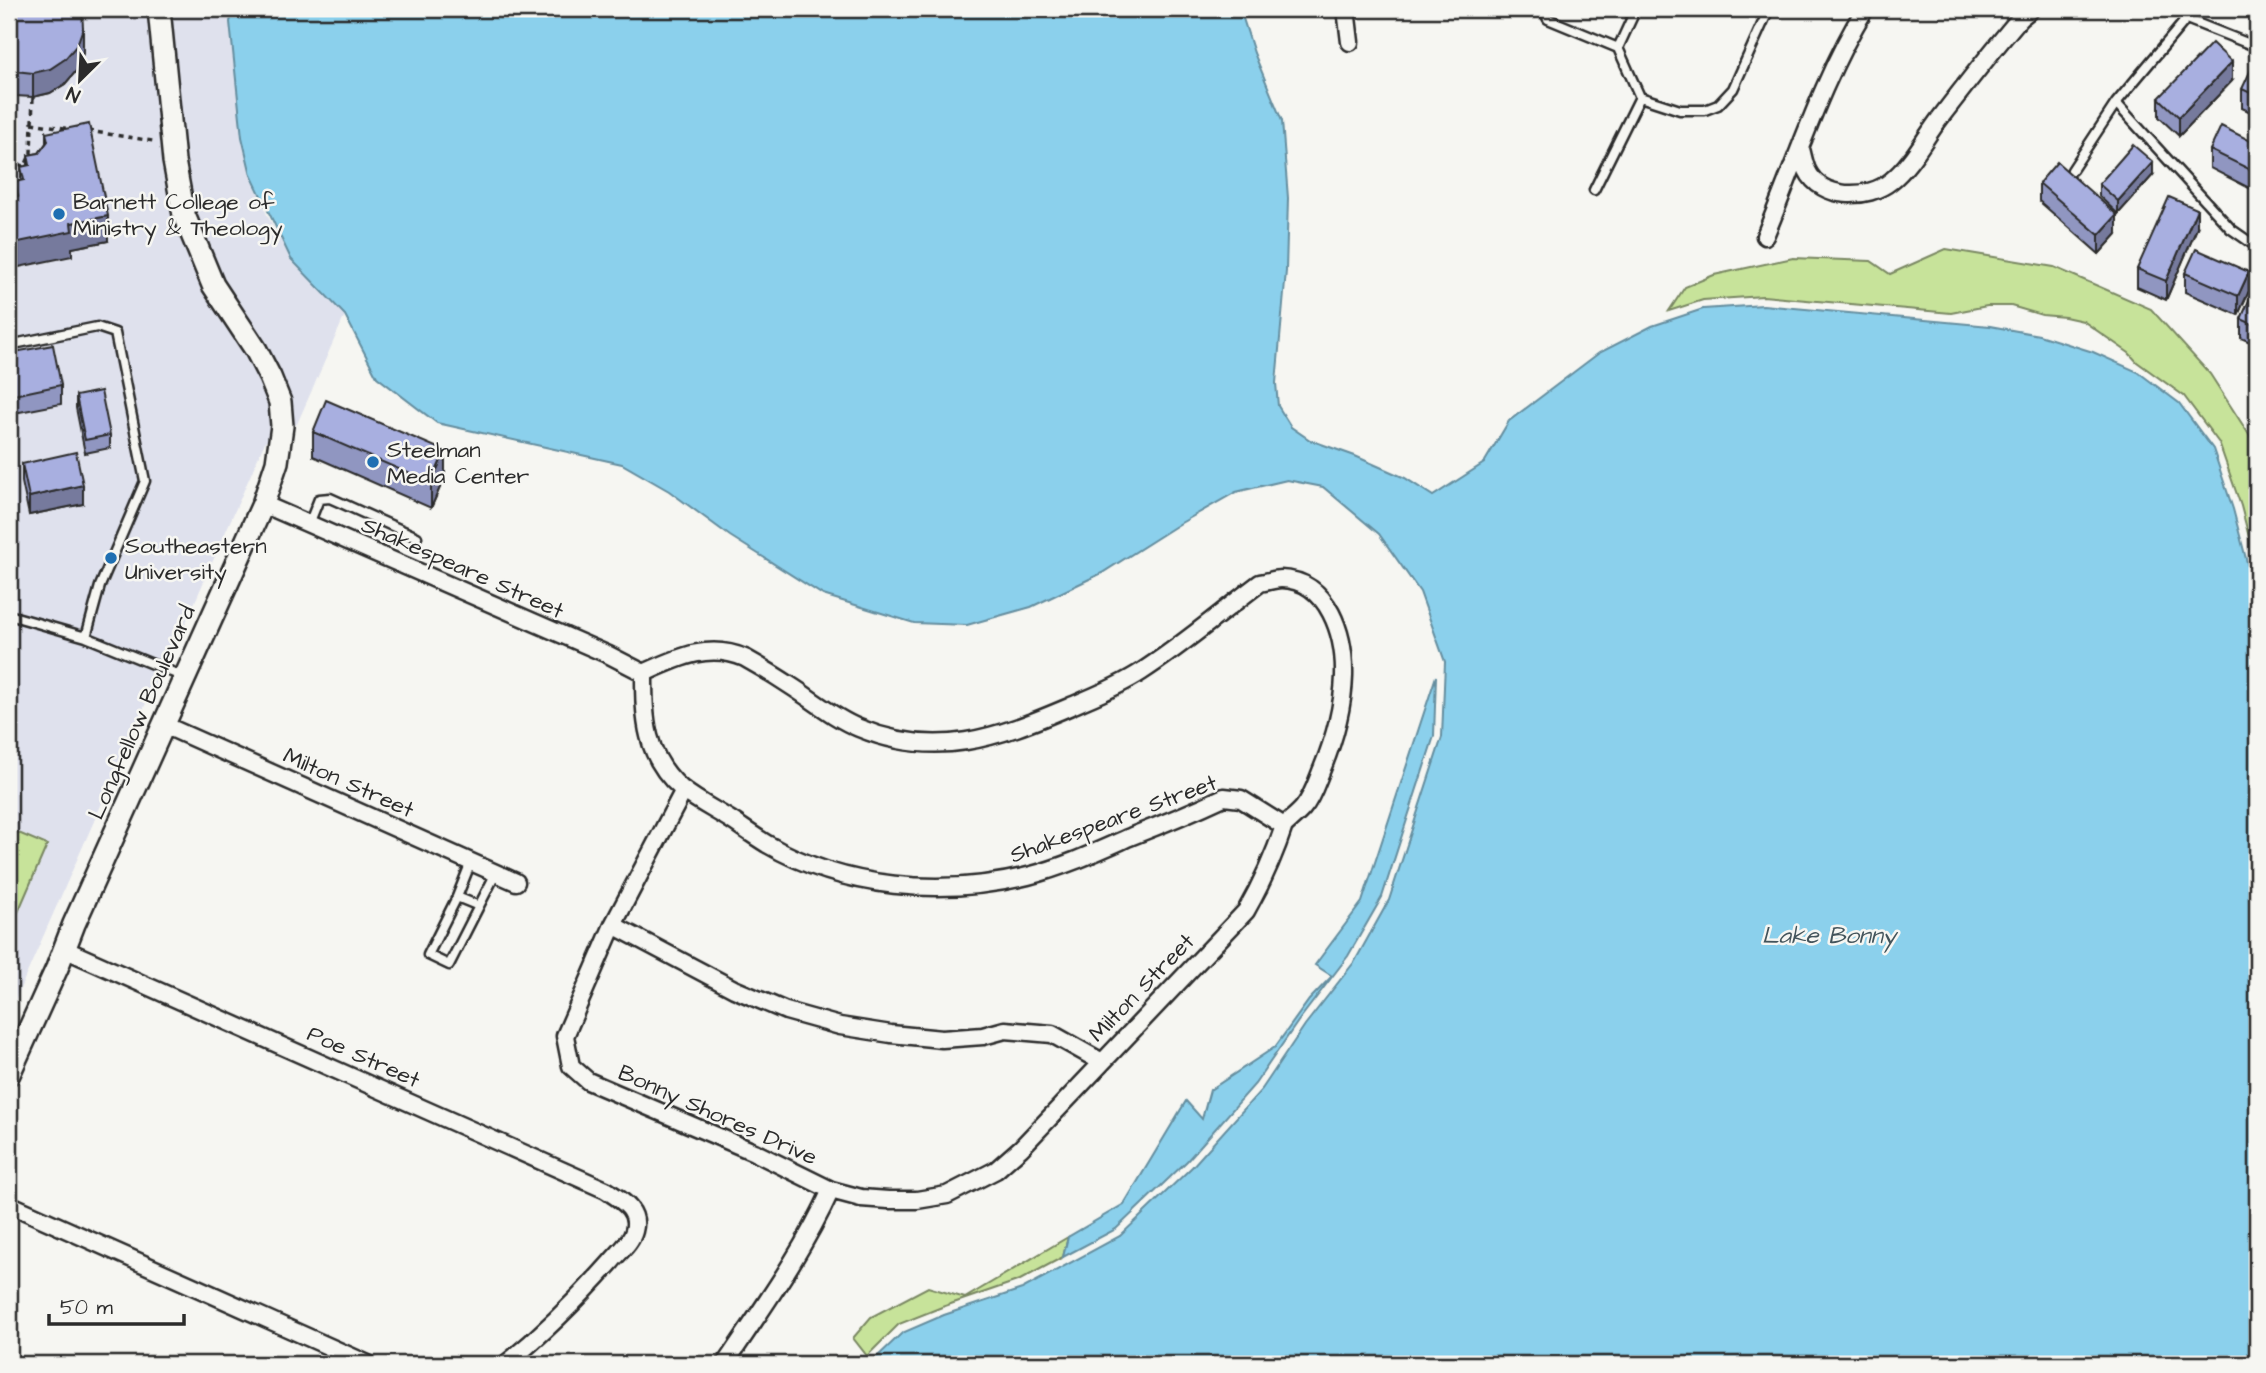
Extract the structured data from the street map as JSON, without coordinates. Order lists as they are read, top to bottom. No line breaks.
{"streets":{"street":["Shakespeare Street","Longfellow Boulevard","Milton Street","Poe Street","Bonny Shores Drive"]},"crossings":[["Shakespeare Street","Longfellow Boulevard"],["Shakespeare Street","Milton Street"],["Shakespeare Street","Bonny Shores Drive"],["Longfellow Boulevard","Milton Street"],["Longfellow Boulevard","Poe Street"],["Milton Street","Bonny Shores Drive"]],"water":["Lake Bonny"],"places":["Barnett College of Ministry & Theology","Steelman Media Center","Southeastern University"],"scale_bar":"50 m","north":"bottom left"}
